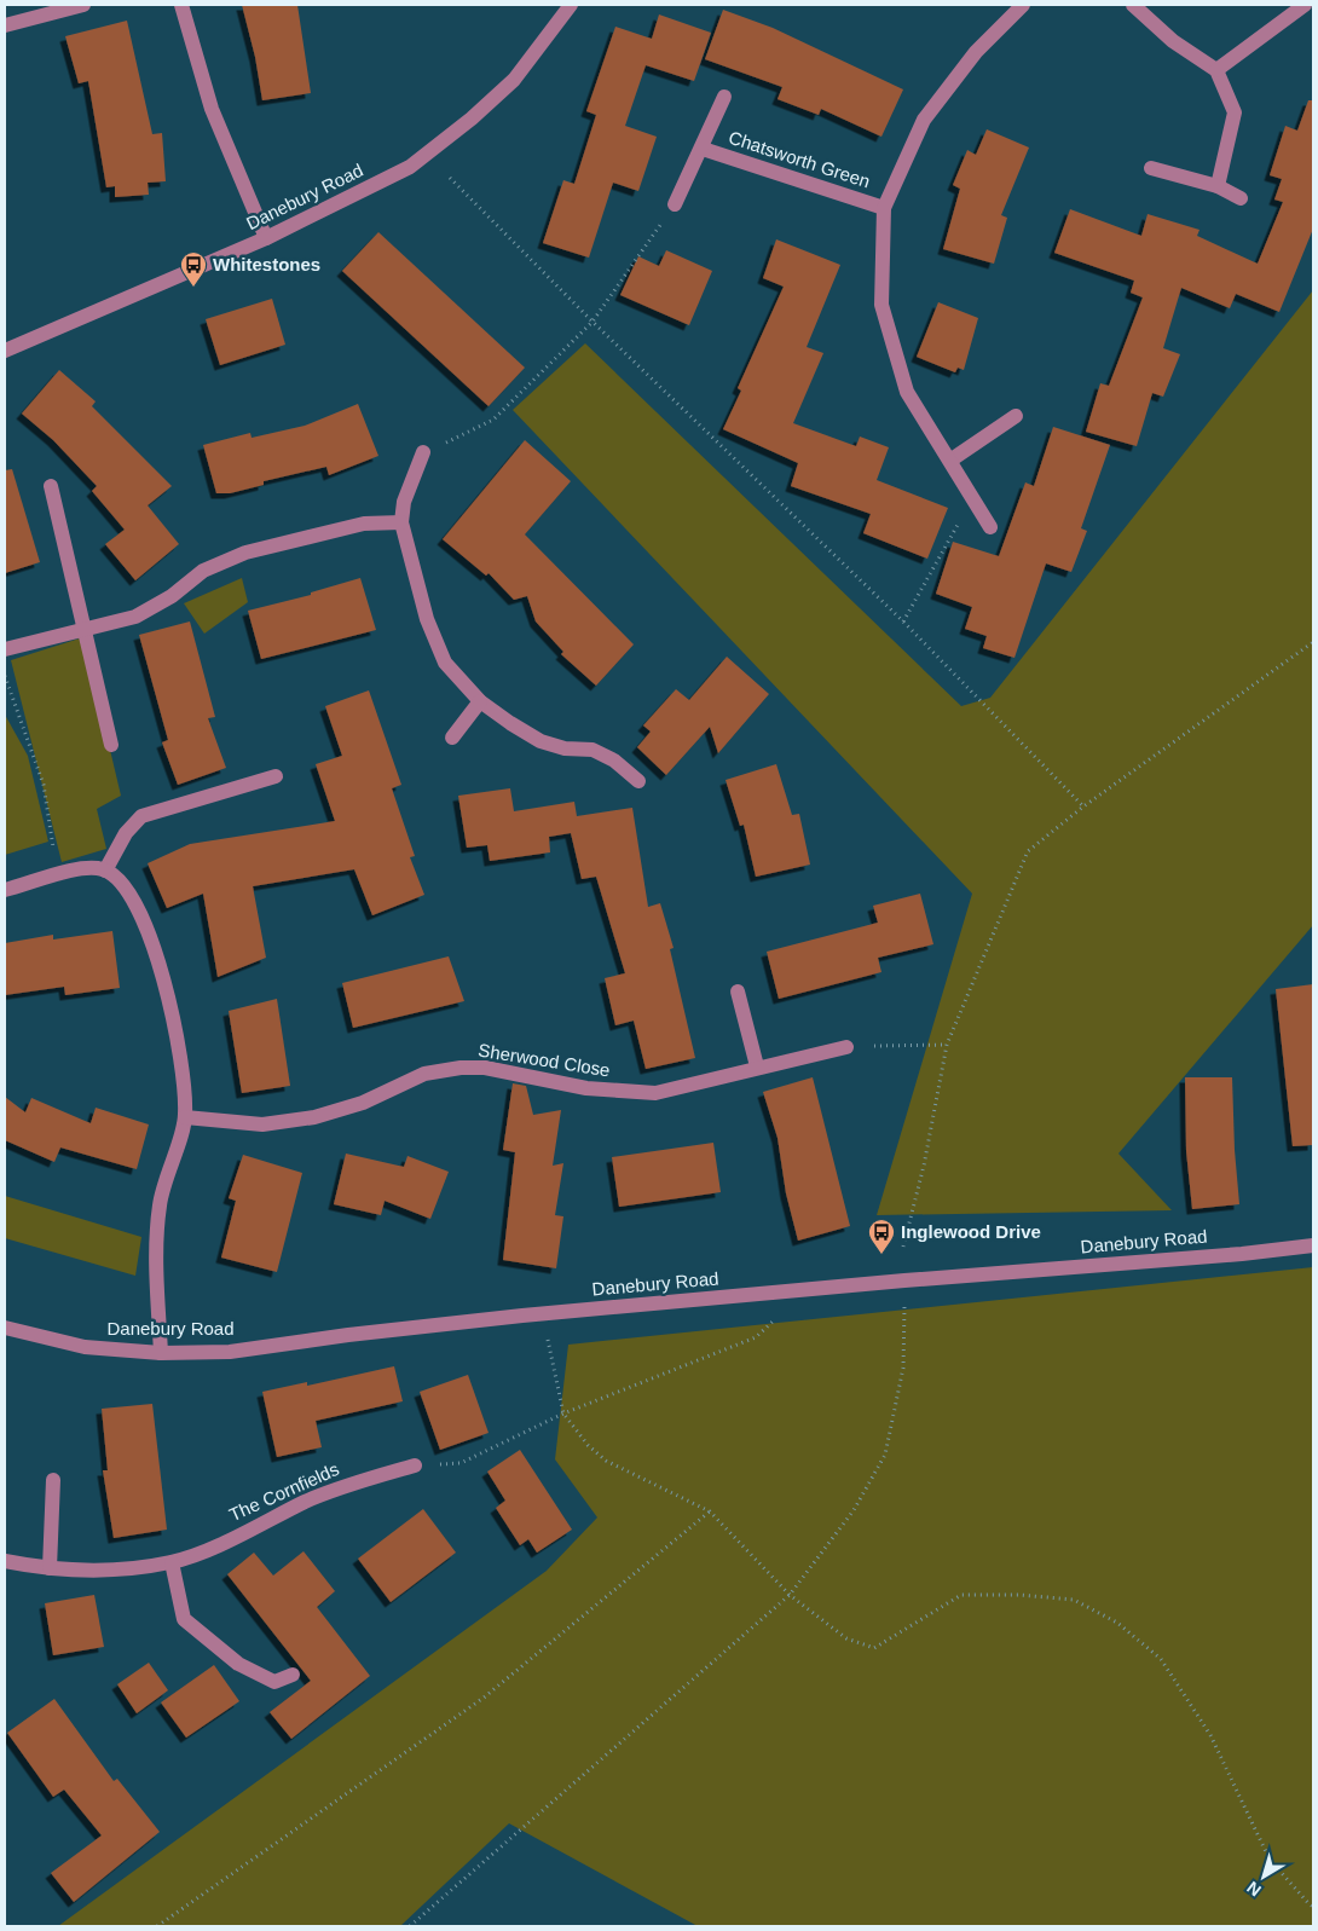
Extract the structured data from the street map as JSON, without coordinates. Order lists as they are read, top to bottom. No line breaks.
{"streets":{"street":["Chatsworth Green","Danebury Road","Sherwood Close","The Cornfields"]},"places":{"bus stop":["Whitestones","Inglewood Drive"]},"north":"bottom left"}
